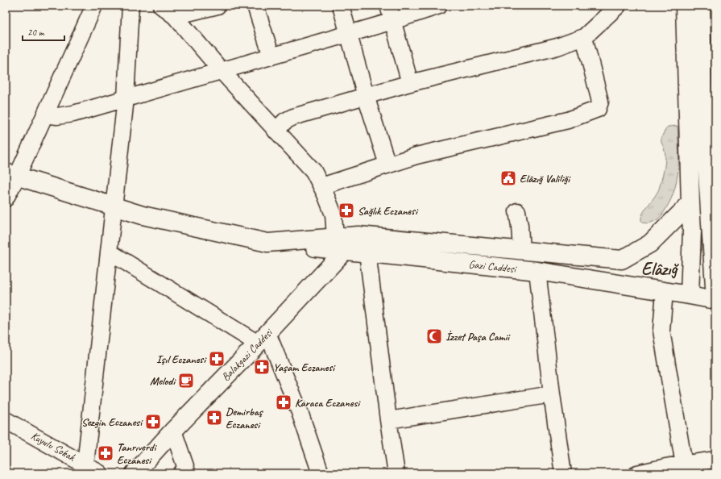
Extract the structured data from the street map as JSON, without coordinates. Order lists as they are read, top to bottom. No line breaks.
{"streets":{"main road":["Gazi Caddesi","Balakgazi Caddesi"],"street":["Kuyulu Sokak"]},"crossings":[["Gazi Caddesi","Balakgazi Caddesi"]],"districts":["Elâzığ"],"places":{"public building":["Elâzığ Valiliği"],"pharmacy":["Sağlık Eczanesi","Işıl Eczanesi","Yaşam Eczanesi","Karaca Eczanesi","Demirbaş Eczanesi","Sezgin Eczanesi","Tanrıverdi Eczanesi"],"mosque":["İzzet Paşa Camii"],"cafe":["Melodi"]},"scale_bar":"20 m"}
